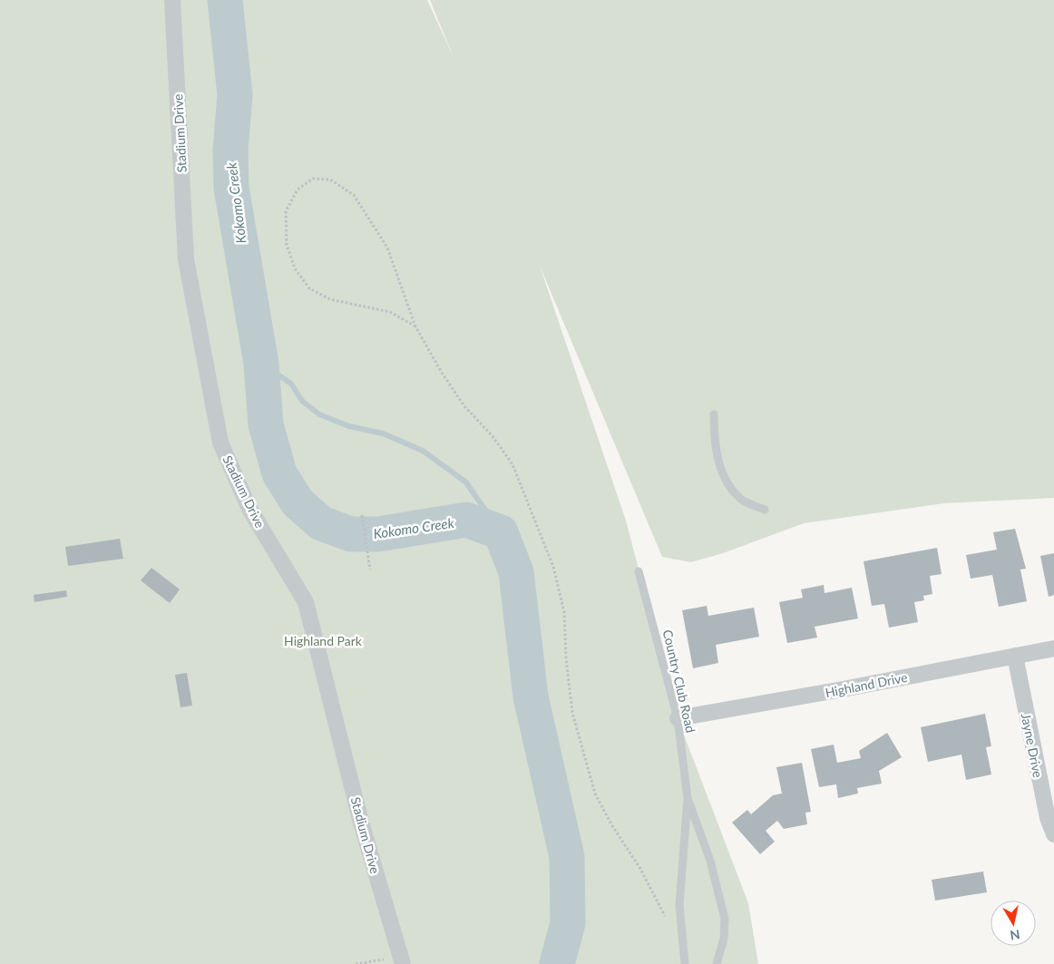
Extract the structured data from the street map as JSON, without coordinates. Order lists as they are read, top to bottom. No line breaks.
{"streets":{"street":["Stadium Drive","Highland Drive","Jayne Drive"],"lane":["Country Club Road"]},"crossings":[["Country Club Road","Highland Drive"],["Highland Drive","Jayne Drive"]],"water":["Kokomo Creek"],"parks":["Highland Park"],"north":"bottom"}
